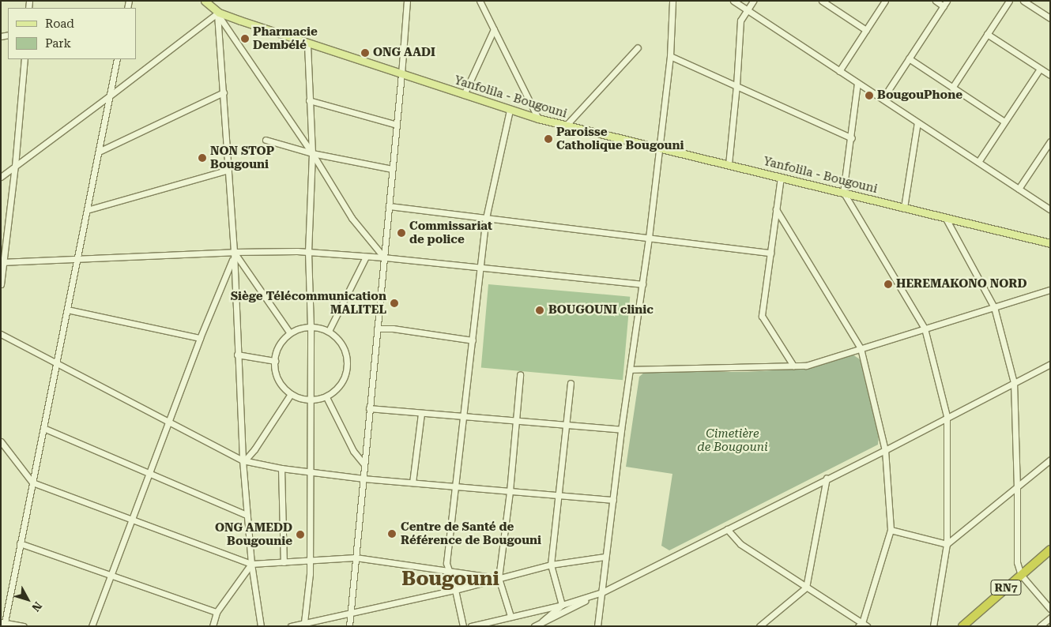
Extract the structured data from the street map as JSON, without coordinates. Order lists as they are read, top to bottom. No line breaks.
{"streets":{"highway":["RN7"],"main road":["Yanfolila - Bougouni"]},"districts":["Bougouni"],"parks":["Cimetière de Bougouni"],"places":["Pharmacie Dembélé","ONG AADI","BougouPhone","Paroisse Catholique Bougouni","NON STOP Bougouni","Commissariat de police","HEREMAKONO NORD","Siège Télécommunication MALITEL","BOUGOUNI clinic","Centre de Santé de Référence de Bougouni","ONG AMEDD Bougounie"],"legend":["Road","Park"],"north":"bottom right"}
